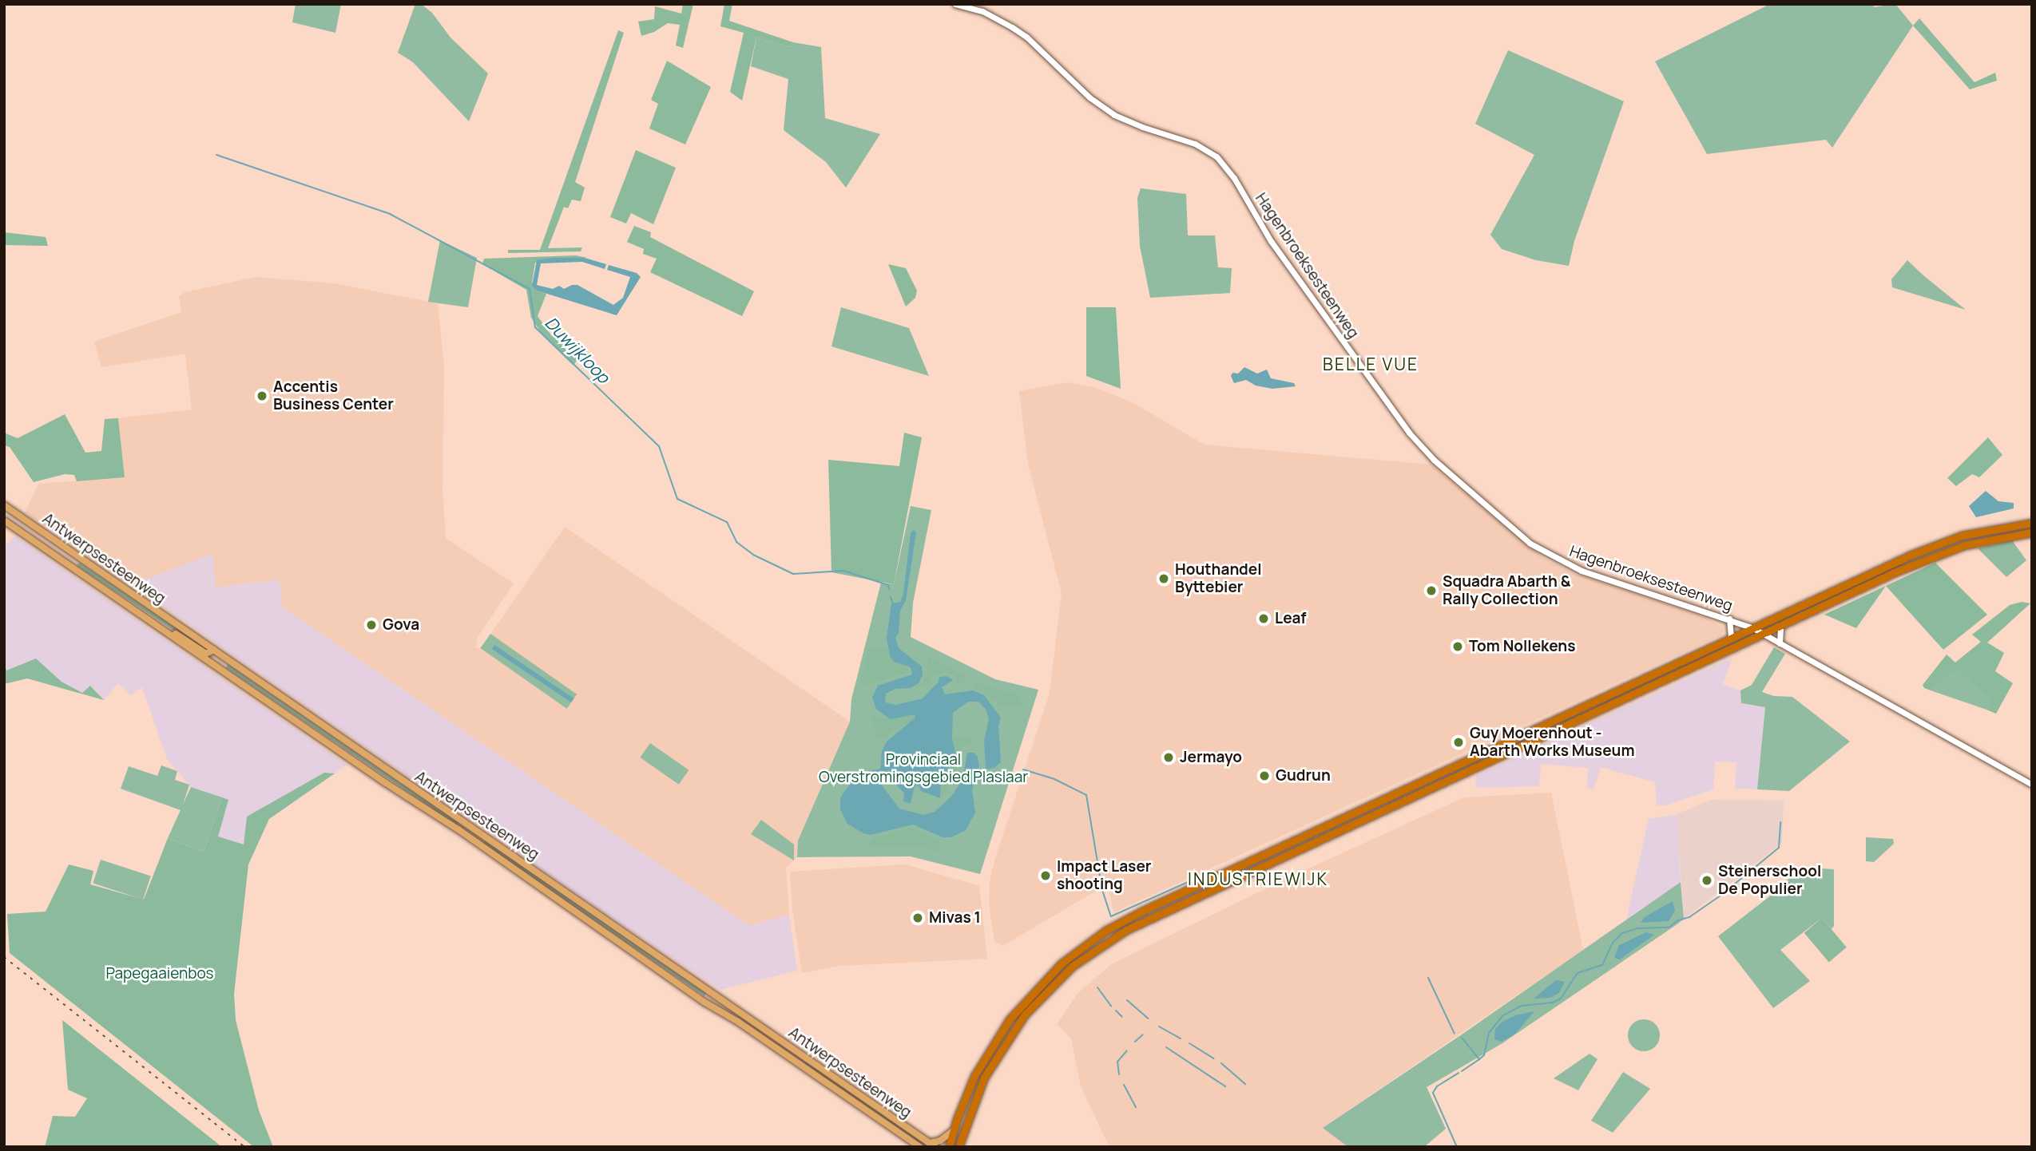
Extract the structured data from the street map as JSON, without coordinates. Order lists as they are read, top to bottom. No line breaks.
{"streets":{"main road":["Antwerpsesteenweg"],"street":["Hagenbroeksesteenweg"]},"districts":["BELLE VUE","INDUSTRIEWIJK"],"water":["Duwijkloop"],"parks":["Provinciaal Overstromingsgebied Plaslaar","Papegaaienbos"],"places":["Accentis Business Center","Houthandel Byttebier","Squadra Abarth & Rally Collection","Leaf","Gova","Tom Nollekens","Guy Moerenhout - Abarth Works Museum","Jermayo","Gudrun","Impact Laser shooting","Steinerschool De Populier","Mivas 1"]}
